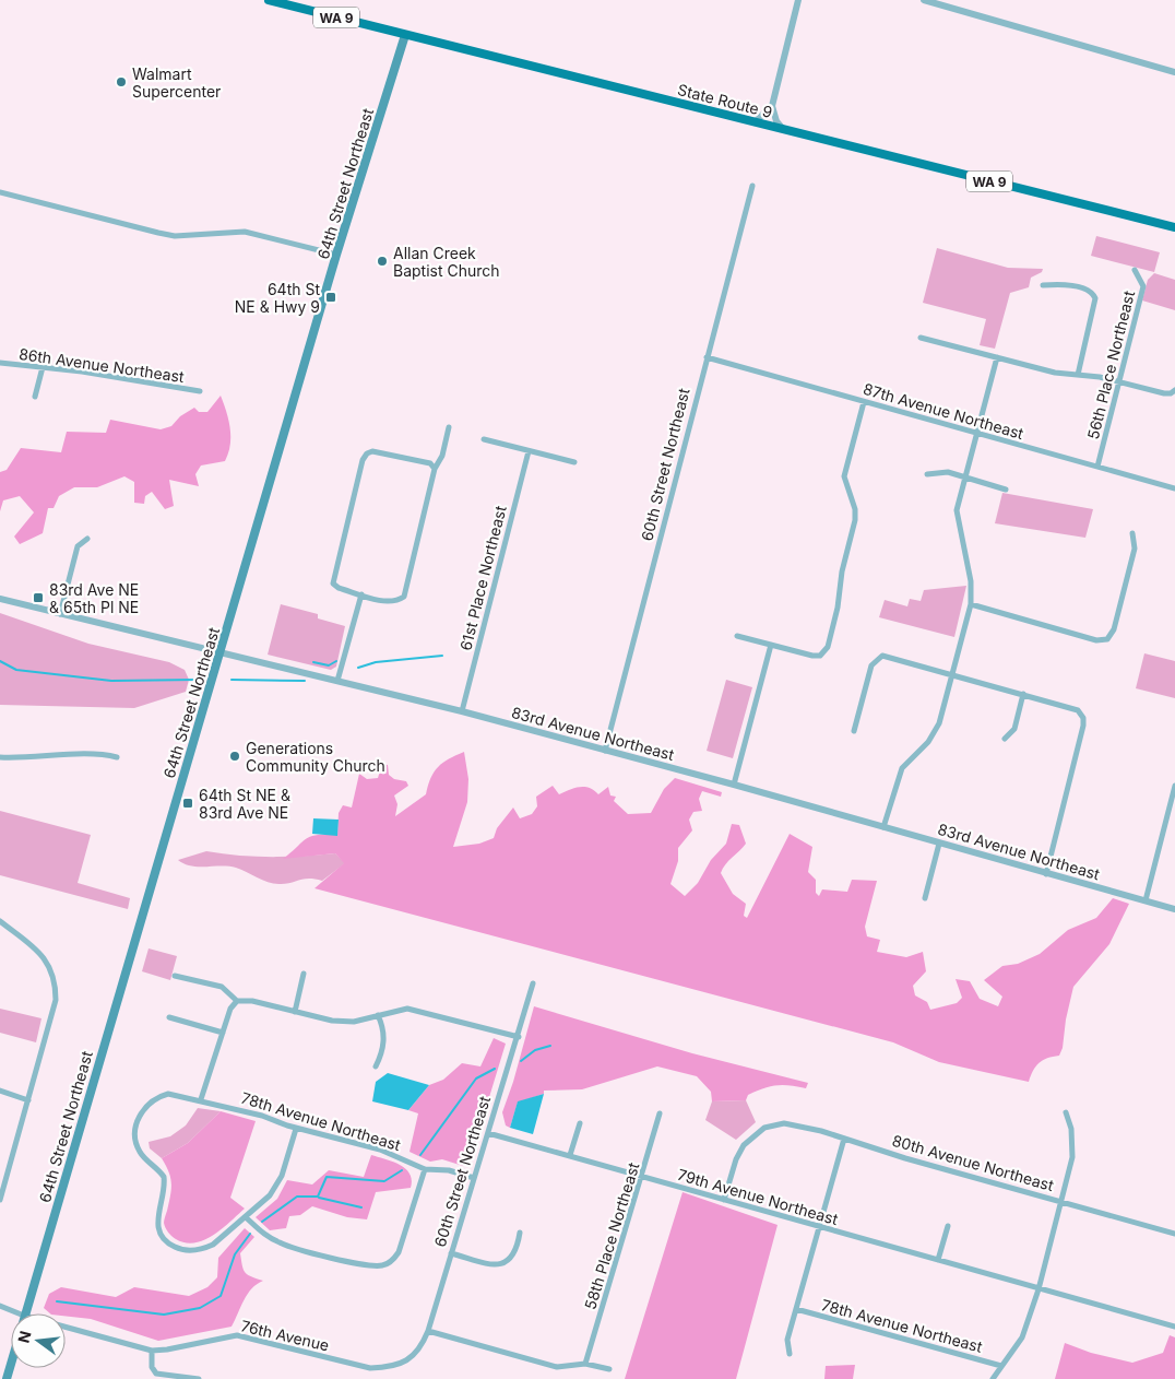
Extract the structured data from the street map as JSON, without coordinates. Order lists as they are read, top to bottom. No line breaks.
{"streets":{"main road":["WA 9","State Route 9","64th Street Northeast"],"street":["86th Avenue Northeast","56th Place Northeast","87th Avenue Northeast","60th Street Northeast","61st Place Northeast","83rd Avenue Northeast","78th Avenue Northeast","80th Avenue Northeast","79th Avenue Northeast","58th Place Northeast","76th Avenue"]},"crossings":[["State Route 9","64th Street Northeast"],["64th Street Northeast","83rd Avenue Northeast"],["56th Place Northeast","87th Avenue Northeast"],["87th Avenue Northeast","60th Street Northeast"],["60th Street Northeast","83rd Avenue Northeast"],["60th Street Northeast","78th Avenue Northeast"],["60th Street Northeast","79th Avenue Northeast"],["60th Street Northeast","76th Avenue"],["61st Place Northeast","83rd Avenue Northeast"],["80th Avenue Northeast","79th Avenue Northeast"],["79th Avenue Northeast","58th Place Northeast"]],"places":{"other":["Walmart Supercenter","Allan Creek Baptist Church","Generations Community Church"],"transit":["64th St NE & Hwy 9","83rd Ave NE & 65th Pl NE","64th St NE & 83rd Ave NE"]},"north":"left"}
